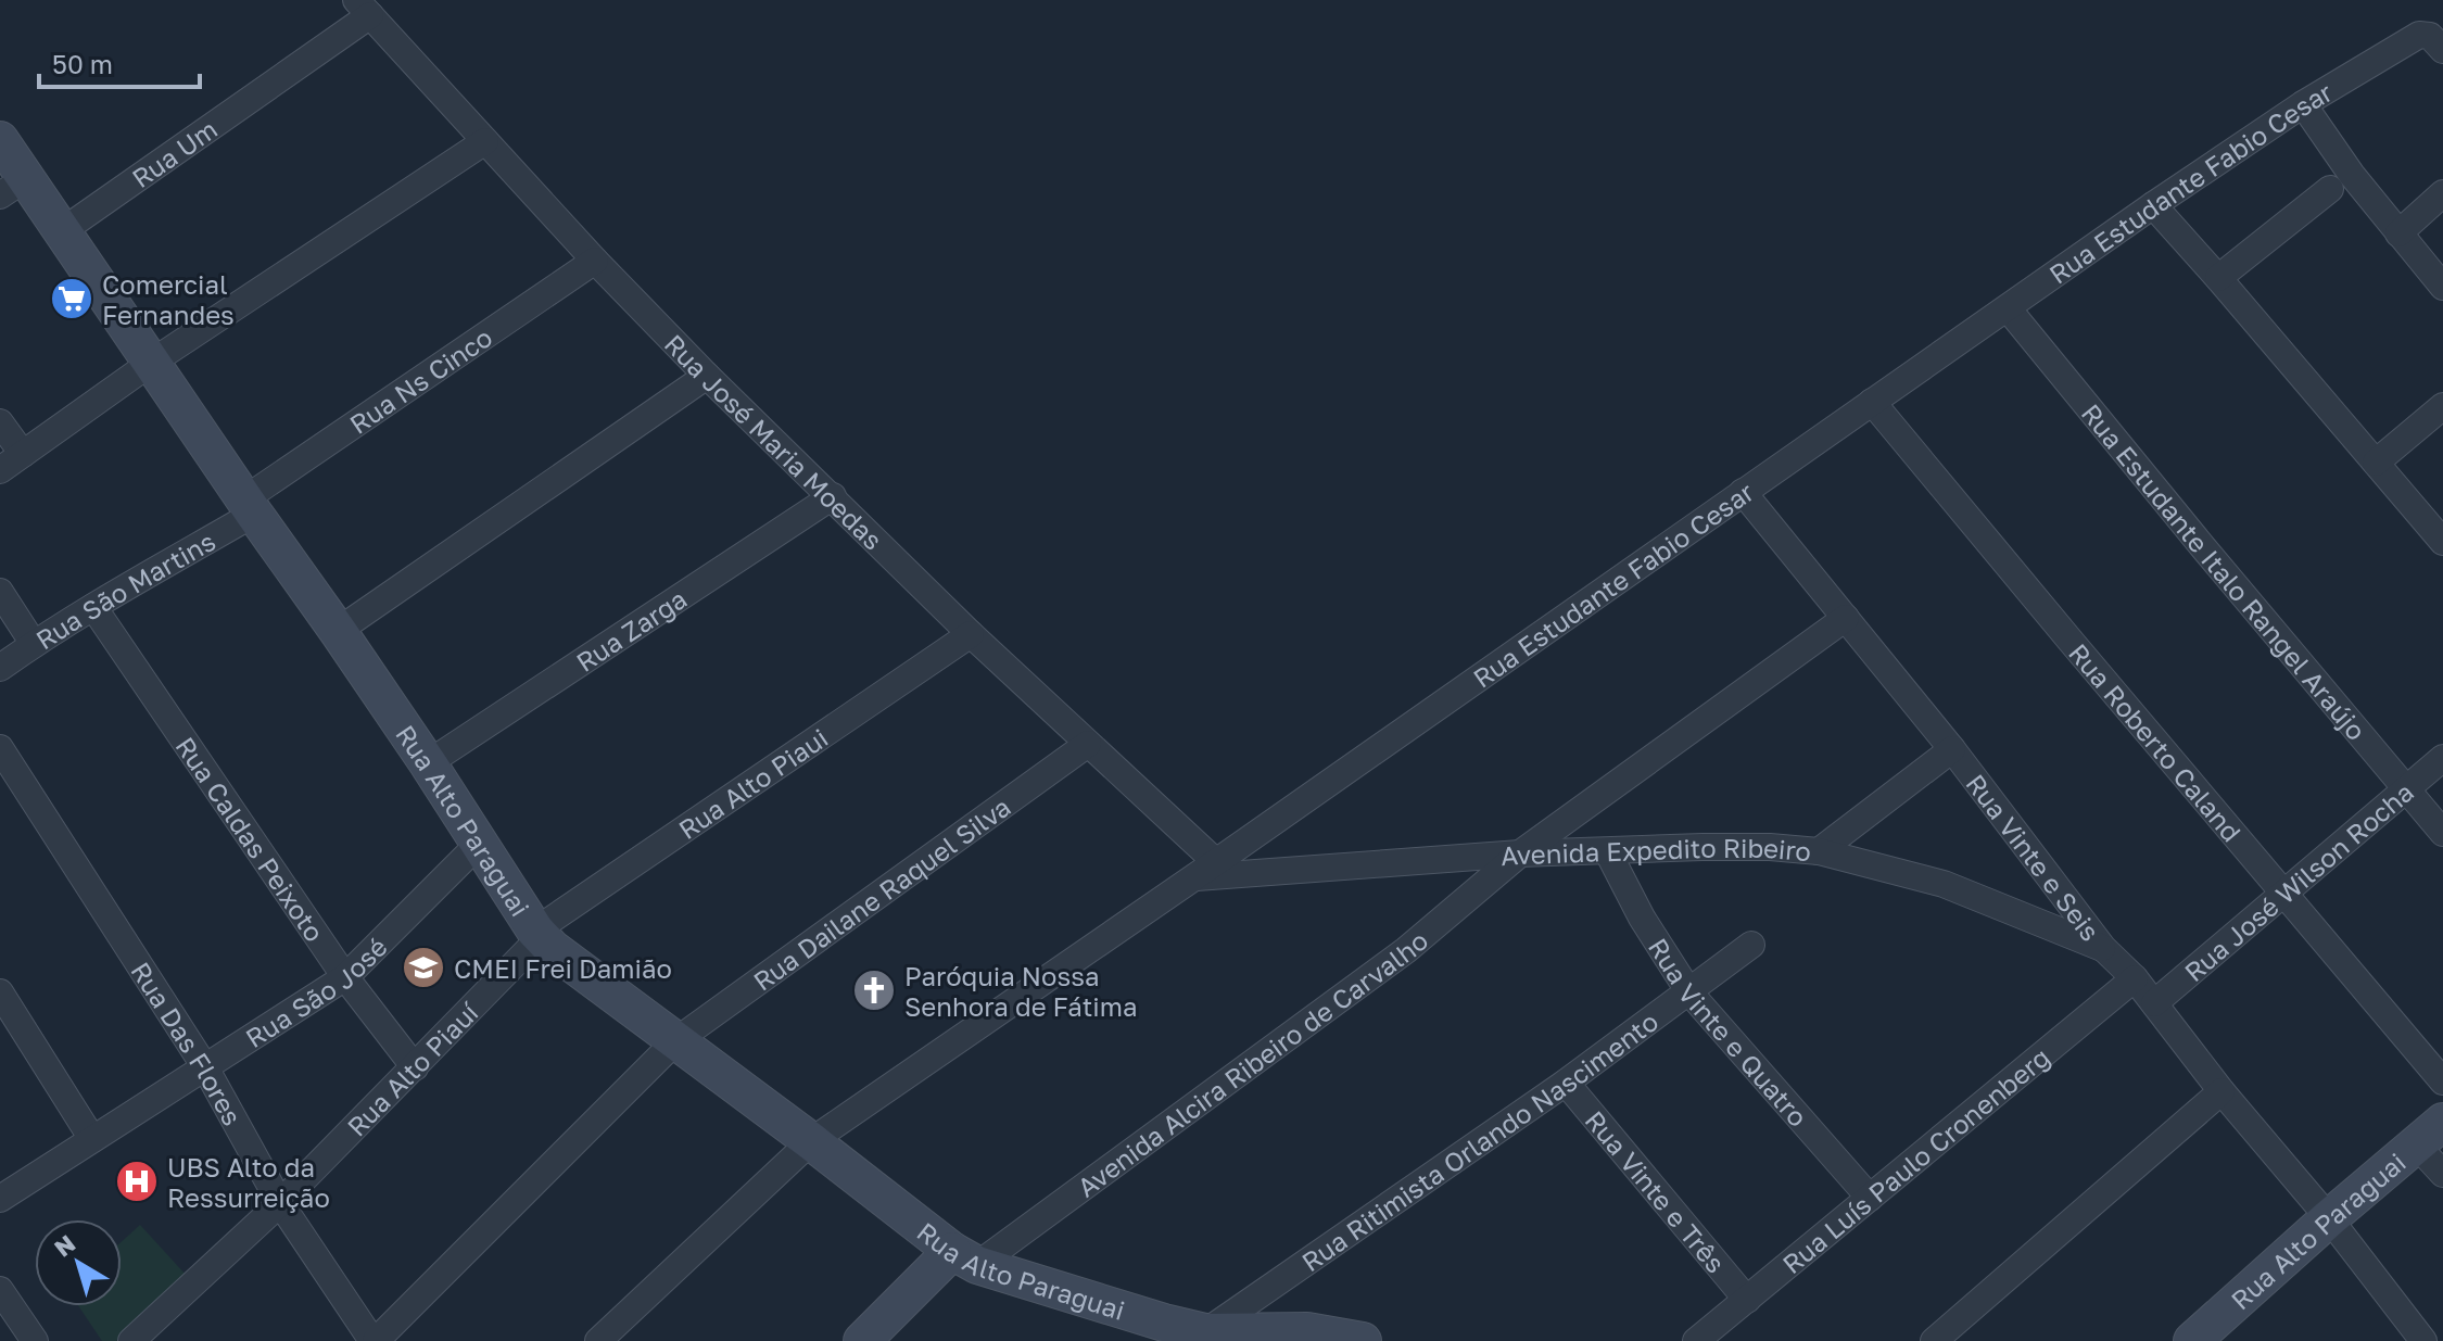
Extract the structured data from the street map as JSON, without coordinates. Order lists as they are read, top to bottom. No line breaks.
{"streets":{"street":["Rua Um","Rua Estudante Fabio Cesar","Rua Ns Cinco","Rua José Maria Moedas","Rua Estudante Italo Rangel Araújo","Rua São Martins","Rua Zarga","Rua Roberto Caland","Rua Alto Piaui","Rua Alto Paraguai","Rua Caldas Peixoto","Avenida Expedito Ribeiro","Rua Vinte e Seis","Rua José Wilson Rocha","Rua Dailane Raquel Silva","Rua São José","Rua Vinte e Quatro","Rua Das Flores","Avenida Alcira Ribeiro de Carvalho","Rua Alto Piauí","Rua Ritimista Orlando Nascimento","Rua Luís Paulo Cronenberg","Rua Vinte e Três"]},"crossings":[["Rua Um","Rua José Maria Moedas"],["Rua Um","Rua Alto Paraguai"],["Rua Estudante Fabio Cesar","Rua José Maria Moedas"],["Rua Estudante Fabio Cesar","Rua Estudante Italo Rangel Araújo"],["Rua Estudante Fabio Cesar","Rua Roberto Caland"],["Rua Estudante Fabio Cesar","Rua Alto Paraguai"],["Rua Estudante Fabio Cesar","Avenida Expedito Ribeiro"],["Rua Estudante Fabio Cesar","Rua Vinte e Seis"],["Rua Ns Cinco","Rua José Maria Moedas"],["Rua Ns Cinco","Rua São Martins"],["Rua Ns Cinco","Rua Alto Paraguai"],["Rua José Maria Moedas","Rua Zarga"],["Rua José Maria Moedas","Rua Alto Piaui"],["Rua José Maria Moedas","Rua Dailane Raquel Silva"],["Rua Estudante Italo Rangel Araújo","Rua José Wilson Rocha"],["Rua São Martins","Rua Alto Paraguai"],["Rua São Martins","Rua Caldas Peixoto"],["Rua Zarga","Rua Alto Paraguai"],["Rua Roberto Caland","Rua José Wilson Rocha"],["Rua Alto Piaui","Rua Alto Paraguai"],["Rua Alto Piaui","Rua Alto Piauí"],["Rua Alto Paraguai","Rua Vinte e Seis"],["Rua Alto Paraguai","Rua Dailane Raquel Silva"],["Rua Alto Paraguai","Rua São José"],["Rua Alto Paraguai","Avenida Alcira Ribeiro de Carvalho"],["Rua Alto Paraguai","Rua Alto Piauí"],["Rua Alto Paraguai","Rua Ritimista Orlando Nascimento"],["Rua Caldas Peixoto","Rua São José"],["Rua Caldas Peixoto","Rua Alto Piauí"],["Avenida Expedito Ribeiro","Rua Vinte e Seis"],["Avenida Expedito Ribeiro","Rua Vinte e Quatro"],["Avenida Expedito Ribeiro","Avenida Alcira Ribeiro de Carvalho"],["Rua Vinte e Seis","Rua José Wilson Rocha"],["Rua Vinte e Seis","Avenida Alcira Ribeiro de Carvalho"],["Rua Vinte e Seis","Rua Luís Paulo Cronenberg"],["Rua Dailane Raquel Silva","Rua Das Flores"],["Rua São José","Rua Das Flores"],["Rua Vinte e Quatro","Rua Ritimista Orlando Nascimento"],["Rua Vinte e Quatro","Rua Luís Paulo Cronenberg"],["Rua Das Flores","Rua Alto Piauí"],["Rua Ritimista Orlando Nascimento","Rua Vinte e Três"],["Rua Luís Paulo Cronenberg","Rua Vinte e Três"]],"places":{"supermarket":["Comercial Fernandes"],"school or university":["CMEI Frei Damião"],"church":["Paróquia Nossa Senhora de Fátima"],"hospital":["UBS Alto da Ressurreição"]},"scale_bar":"50 m","north":"top left"}
